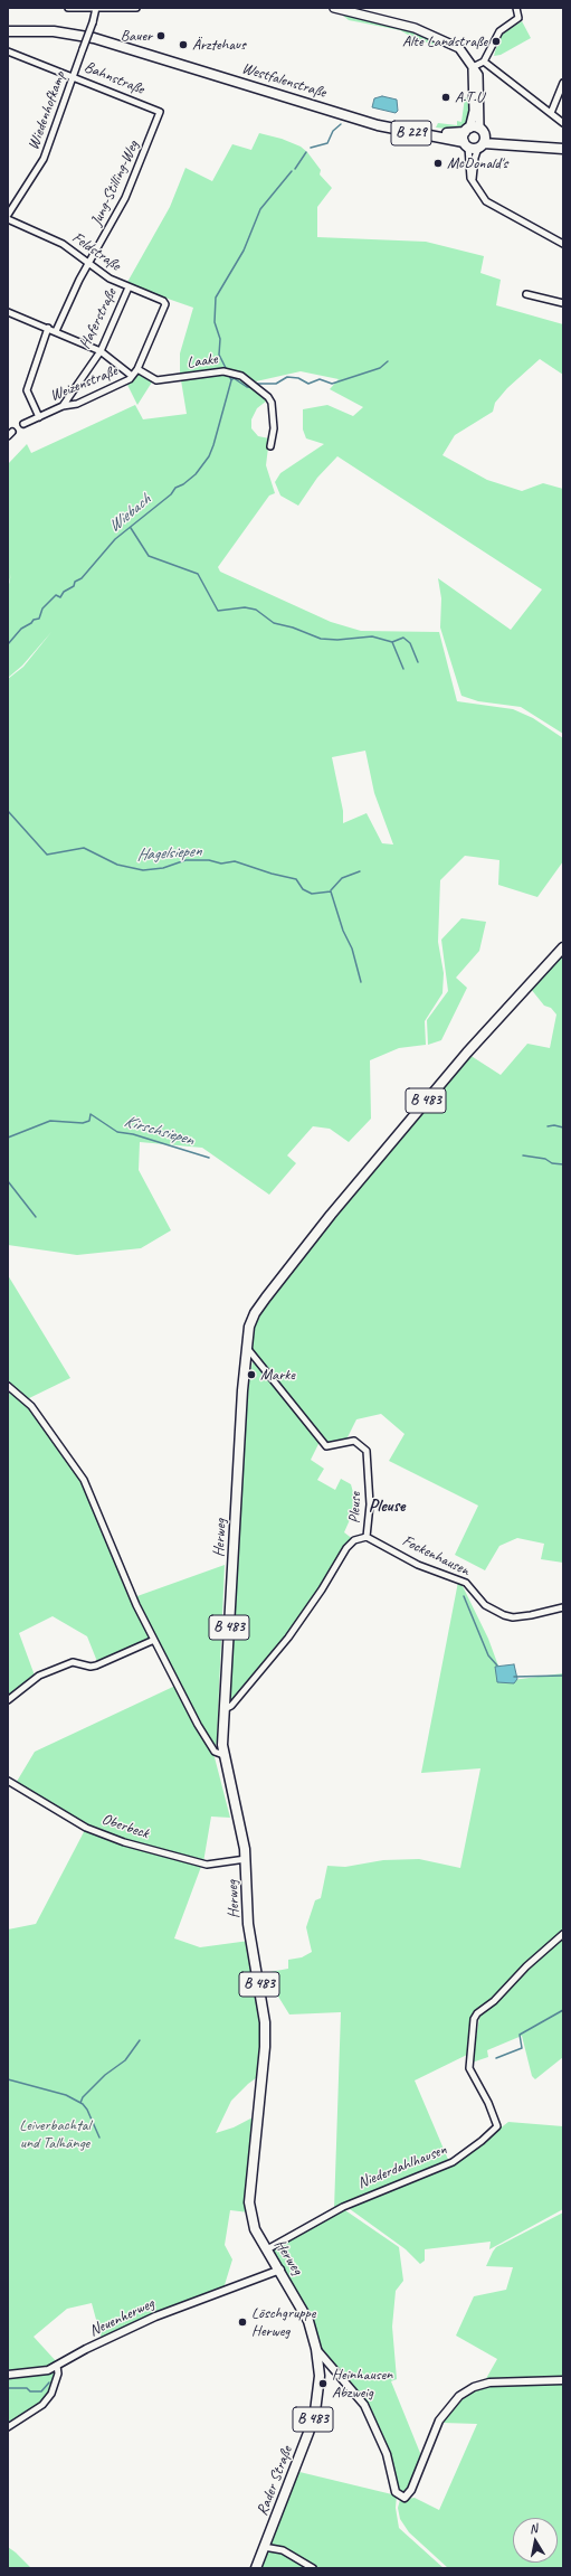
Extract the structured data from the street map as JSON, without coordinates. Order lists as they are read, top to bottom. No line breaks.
{"streets":{"main road":["Westfalenstraße","B 229","B 483","Herweg","Rader Straße"],"street":["Bahnstraße","Wiedenhofkamp","Jung-Stilling-Weg","Feldstraße","Haferstraße","Laake","Weizenstraße","Pleuse","Fockenhausen","Oberbeck","Niederdahlhausen","Neuenherweg"]},"crossings":[["Bahnstraße","Wiedenhofkamp"],["Bahnstraße","Jung-Stilling-Weg"],["Jung-Stilling-Weg","Feldstraße"],["Feldstraße","Haferstraße"],["Feldstraße","Weizenstraße"],["Haferstraße","Weizenstraße"],["Laake","Weizenstraße"],["B 483","Pleuse"],["B 483","Herweg"],["Pleuse","Herweg"],["Pleuse","Fockenhausen"],["Herweg","Oberbeck"],["Herweg","Niederdahlhausen"],["Herweg","Neuenherweg"],["Herweg","Rader Straße"]],"districts":["Pleuse"],"water":["Wiebach","Hagelsiepen","Kirschsiepen"],"parks":["Leiverbachtal und Talhänge"],"places":["Bauer","Alte Landstraße","Ärztehaus","A.T.U","McDonald's","Marke","Löschgruppe Herweg","Heinhausen Abzweig"],"north":"top"}
